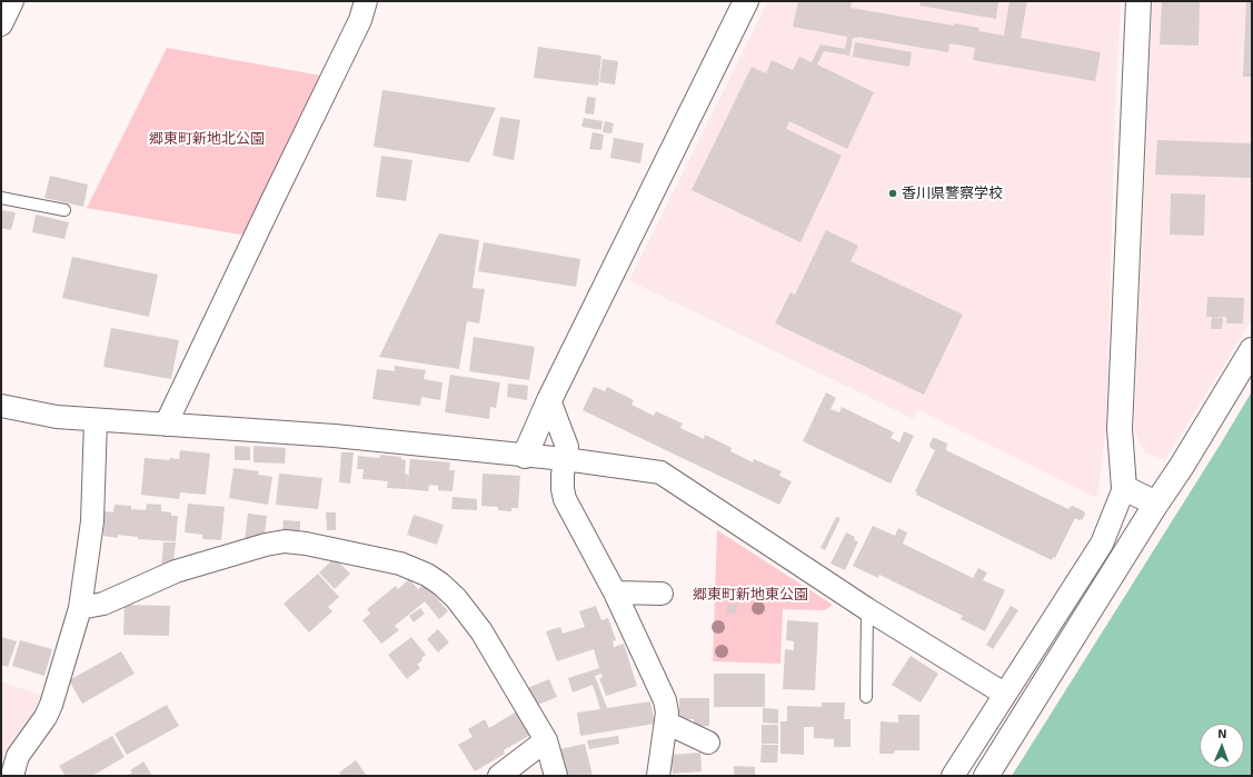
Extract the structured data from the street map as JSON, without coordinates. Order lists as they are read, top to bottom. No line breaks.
{"parks":["郷東町新地北公園","郷東町新地東公園"],"places":["香川県警察学校"],"north":"top"}
